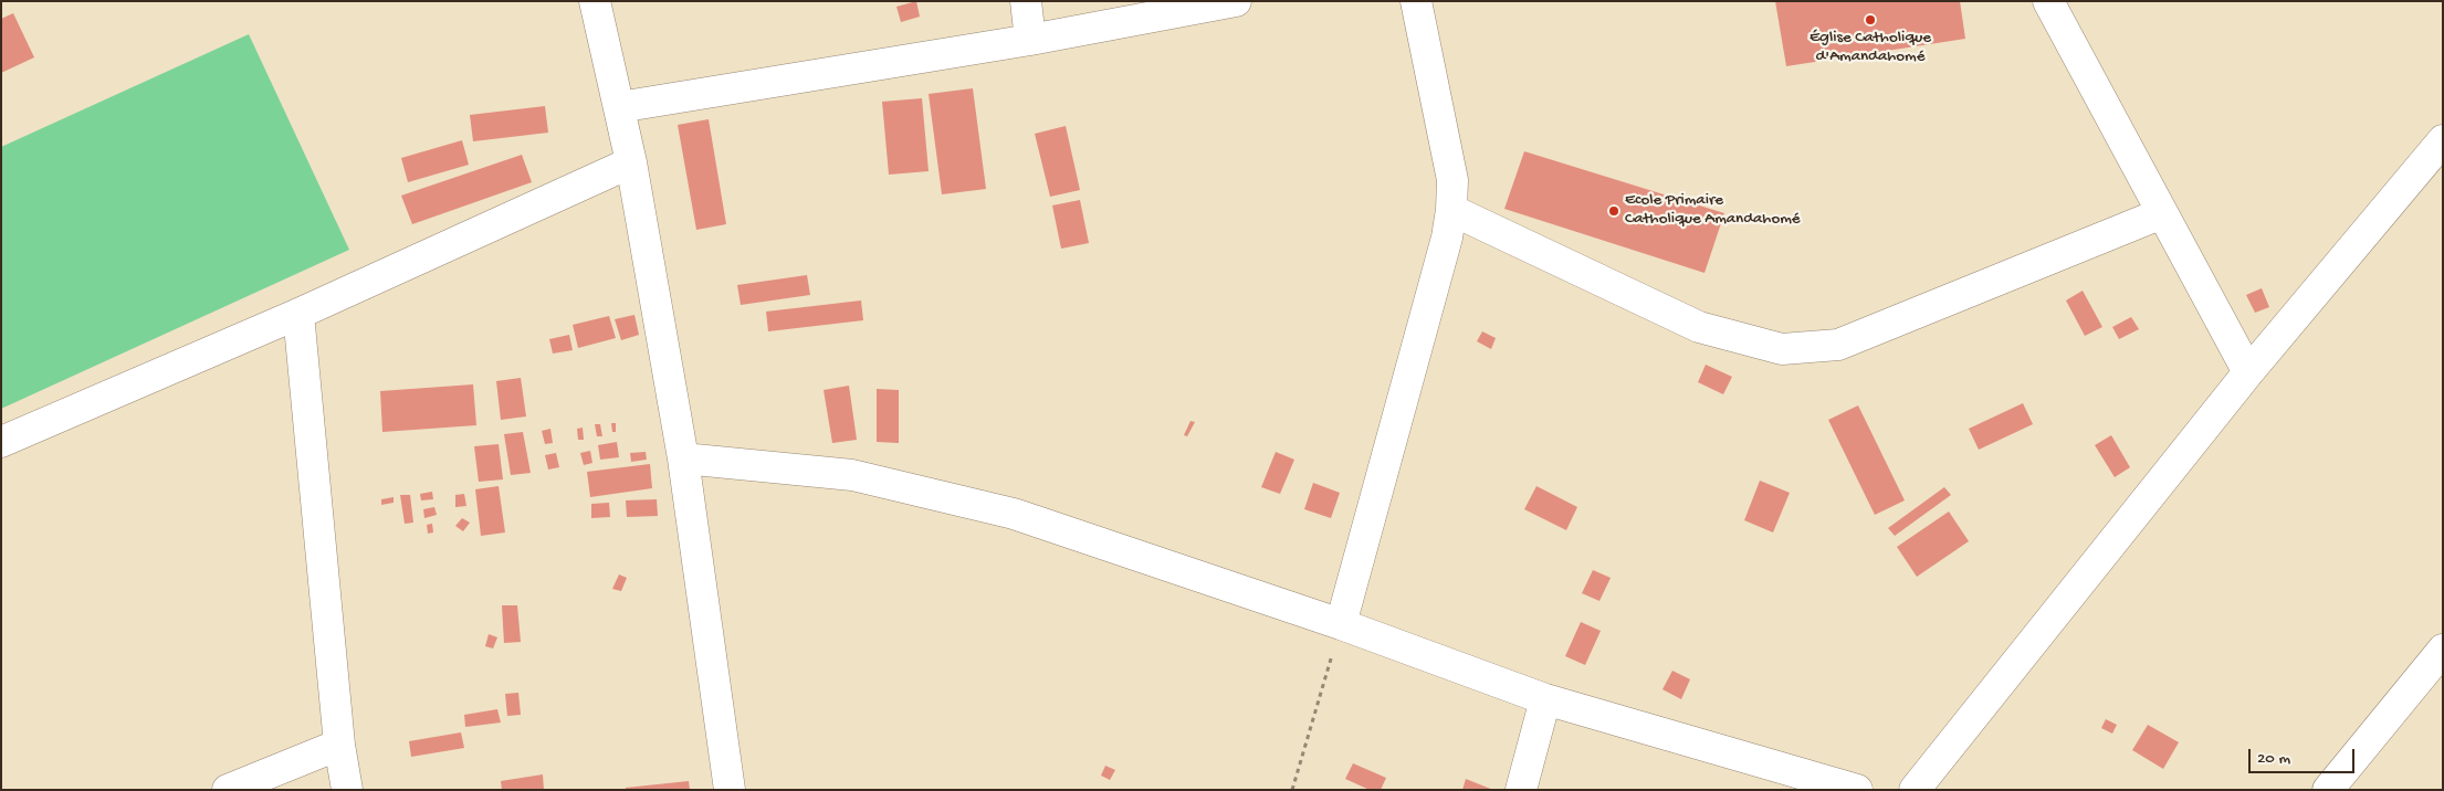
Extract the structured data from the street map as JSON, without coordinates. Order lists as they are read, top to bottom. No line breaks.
{"places":["Église Catholique d'Amandahomé","Ecole Primaire Catholique Amandahomé"],"scale_bar":"20 m"}
